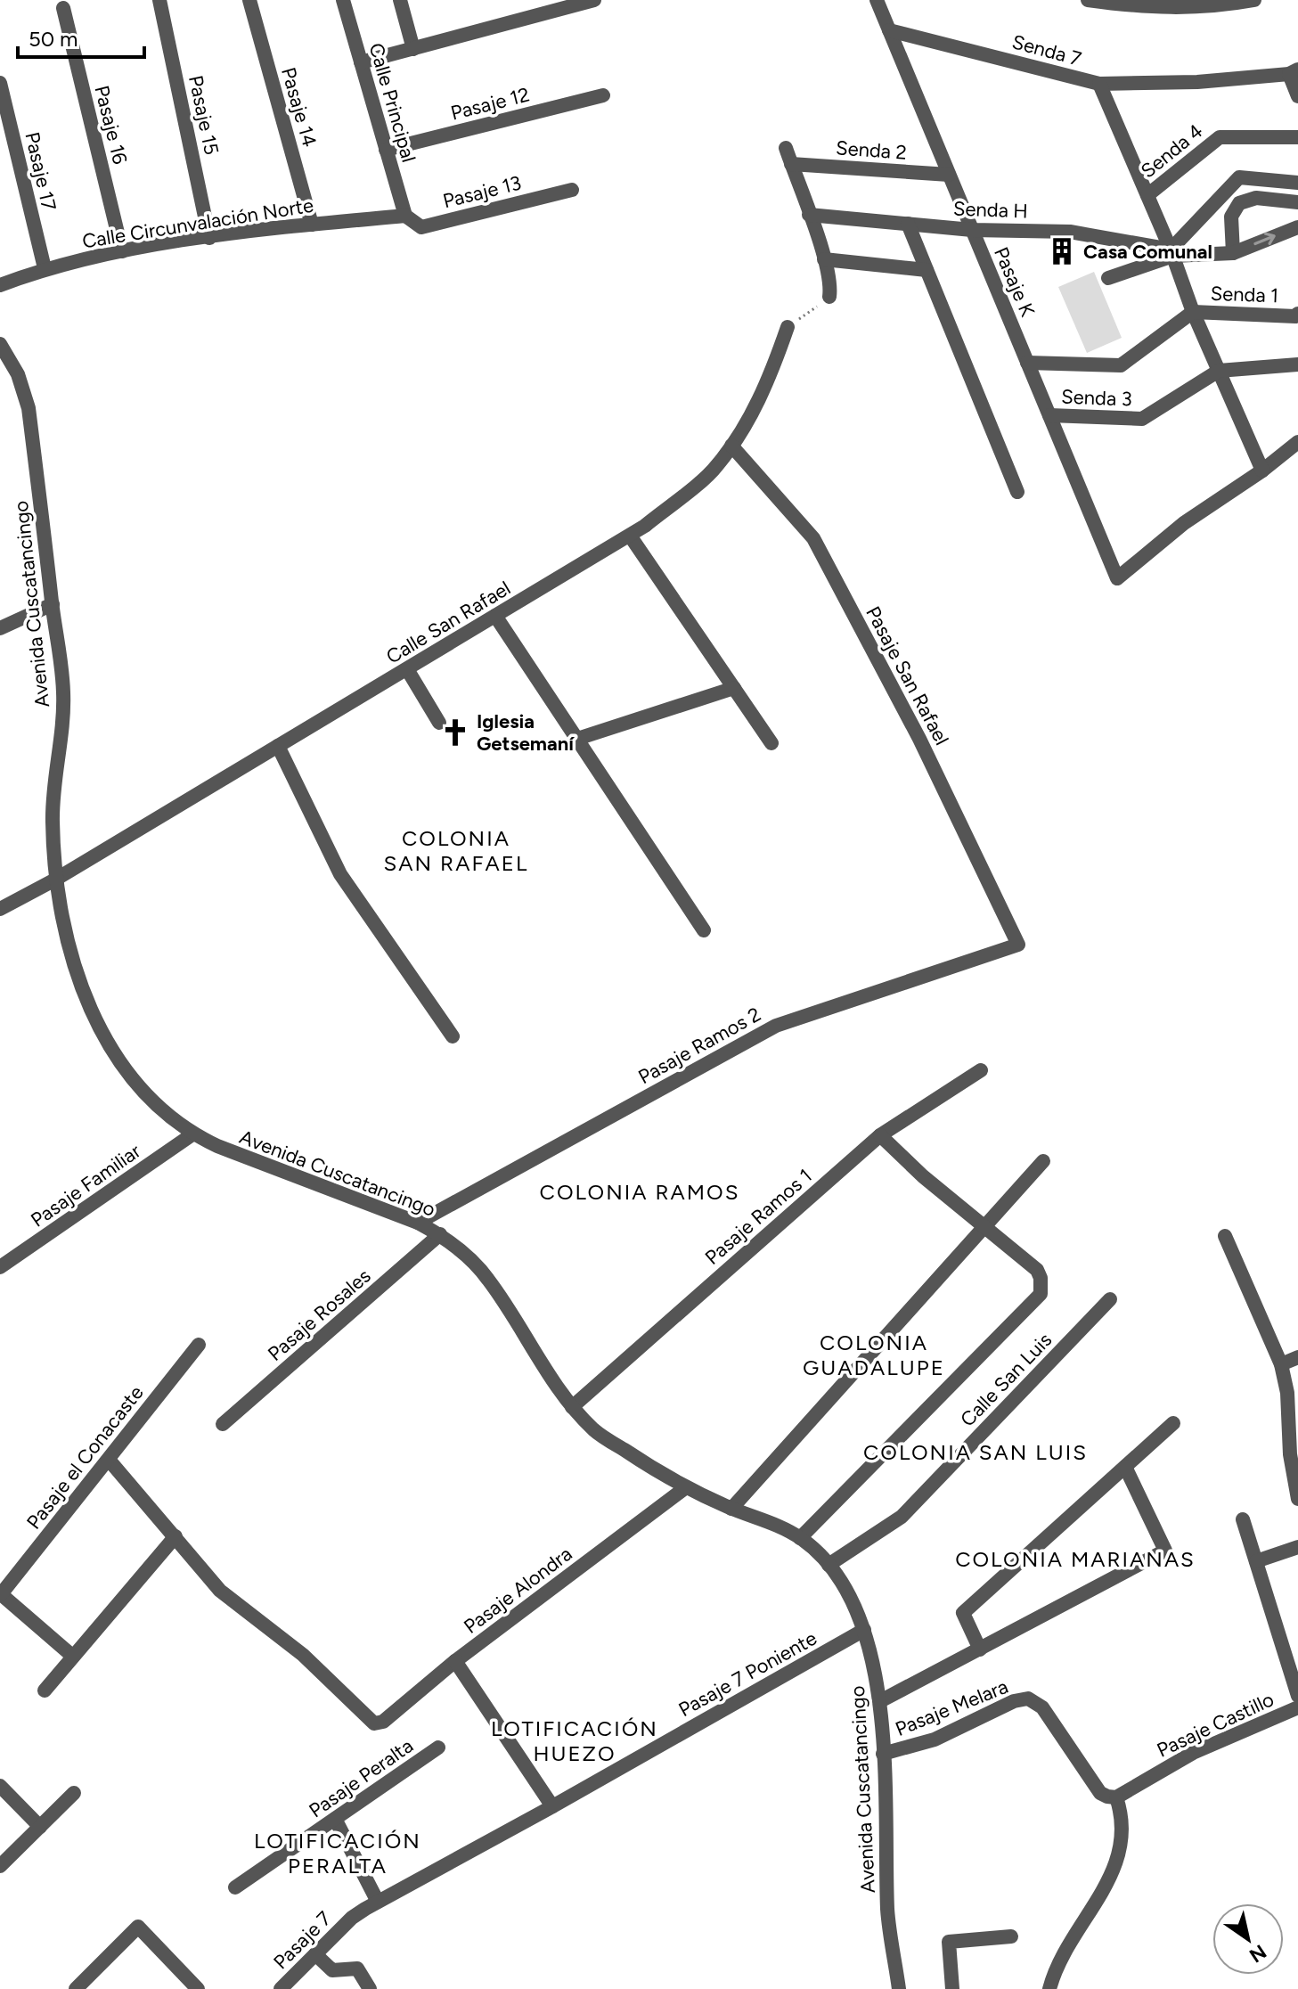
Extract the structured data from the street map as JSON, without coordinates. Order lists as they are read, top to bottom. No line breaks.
{"streets":{"street":["Senda 7","Calle Principal","Pasaje 12","Pasaje 14","Pasaje 15","Pasaje 16","Senda 2","Senda 4","Pasaje 17","Pasaje 13","Senda H","Calle Circunvalación Norte","Pasaje K","Senda 1","Senda 3","Avenida Cuscatancingo","Calle San Rafael","Pasaje San Rafael","Pasaje Ramos 2","Pasaje Familiar","Pasaje Ramos 1","Pasaje Rosales","Calle San Luis","Pasaje el Conacaste","Pasaje Alondra","Pasaje 7 Poniente","Pasaje Melara","Pasaje Castillo","Pasaje Peralta","Pasaje 7"]},"crossings":[["Senda 7","Pasaje K"],["Calle Principal","Pasaje 12"],["Calle Principal","Pasaje 13"],["Calle Principal","Calle Circunvalación Norte"],["Pasaje 14","Calle Circunvalación Norte"],["Pasaje 15","Calle Circunvalación Norte"],["Pasaje 16","Calle Circunvalación Norte"],["Senda 2","Pasaje K"],["Pasaje 17","Calle Circunvalación Norte"],["Pasaje 13","Calle Circunvalación Norte"],["Senda H","Pasaje K"],["Pasaje K","Senda 3"],["Avenida Cuscatancingo","Calle San Rafael"],["Avenida Cuscatancingo","Pasaje Ramos 2"],["Avenida Cuscatancingo","Pasaje Familiar"],["Avenida Cuscatancingo","Pasaje Ramos 1"],["Avenida Cuscatancingo","Pasaje Rosales"],["Avenida Cuscatancingo","Calle San Luis"],["Avenida Cuscatancingo","Pasaje Alondra"],["Avenida Cuscatancingo","Pasaje 7 Poniente"],["Avenida Cuscatancingo","Pasaje Melara"],["Calle San Rafael","Pasaje San Rafael"],["Pasaje San Rafael","Pasaje Ramos 2"],["Pasaje 7 Poniente","Pasaje 7"],["Pasaje Melara","Pasaje Castillo"]],"districts":["COLONIA SAN RAFAEL","COLONIA RAMOS","COLONIA GUADALUPE","COLONIA SAN LUIS","COLONIA MARIANAS","LOTIFICACIÓN HUEZO","LOTIFICACIÓN PERALTA"],"places":{"building":["Casa Comunal"],"church":["Iglesia Getsemaní"]},"scale_bar":"50 m","north":"bottom right"}
